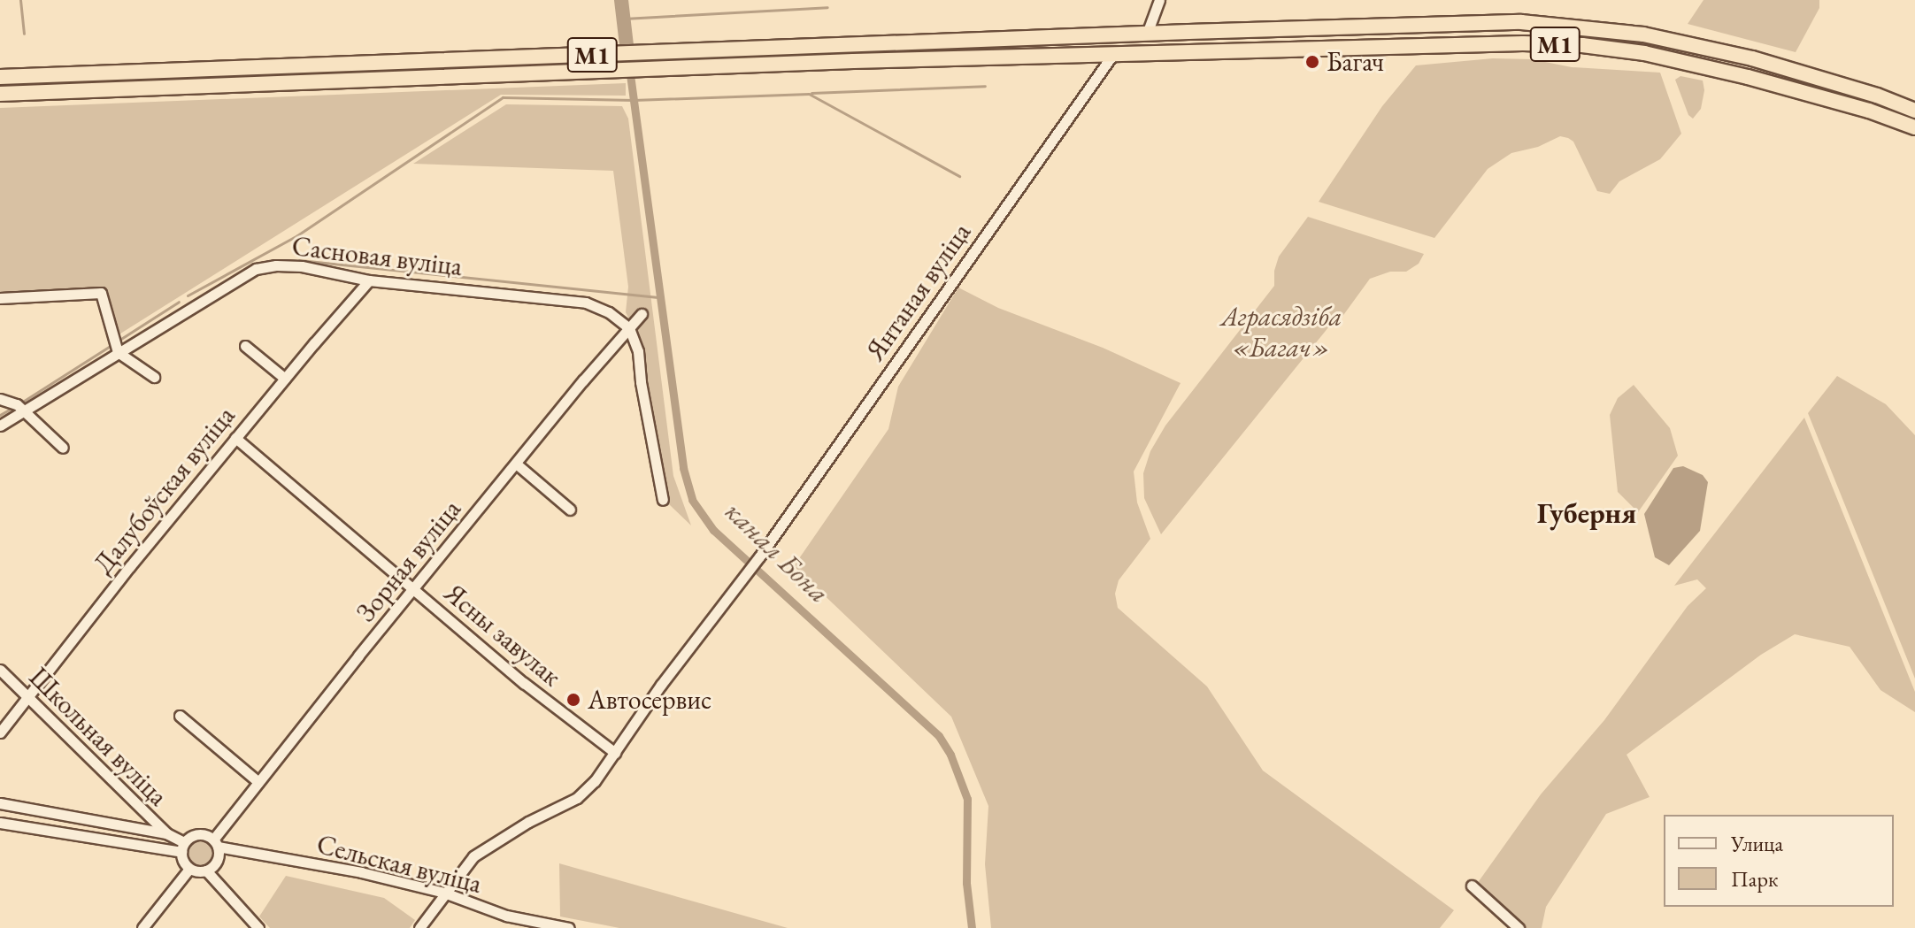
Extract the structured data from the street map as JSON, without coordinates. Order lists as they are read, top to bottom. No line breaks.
{"streets":{"highway":["М1"],"street":["Сасновая вуліца","Янтаная вуліца","Далубоўская вуліца","Зорная вуліца","Ясны завулак","Школьная вуліца","Сельская вуліца"]},"crossings":[["М1","Янтаная вуліца"],["Сасновая вуліца","Далубоўская вуліца"],["Сасновая вуліца","Зорная вуліца"],["Янтаная вуліца","Ясны завулак"],["Янтаная вуліца","Сельская вуліца"],["Далубоўская вуліца","Ясны завулак"],["Далубоўская вуліца","Школьная вуліца"],["Зорная вуліца","Ясны завулак"],["Зорная вуліца","Сельская вуліца"]],"districts":["Губерня"],"water":["канал Бона"],"parks":["Аграсядзіба «Багач»"],"places":["Багач","Автосервис"],"legend":["Улица","Парк"]}
